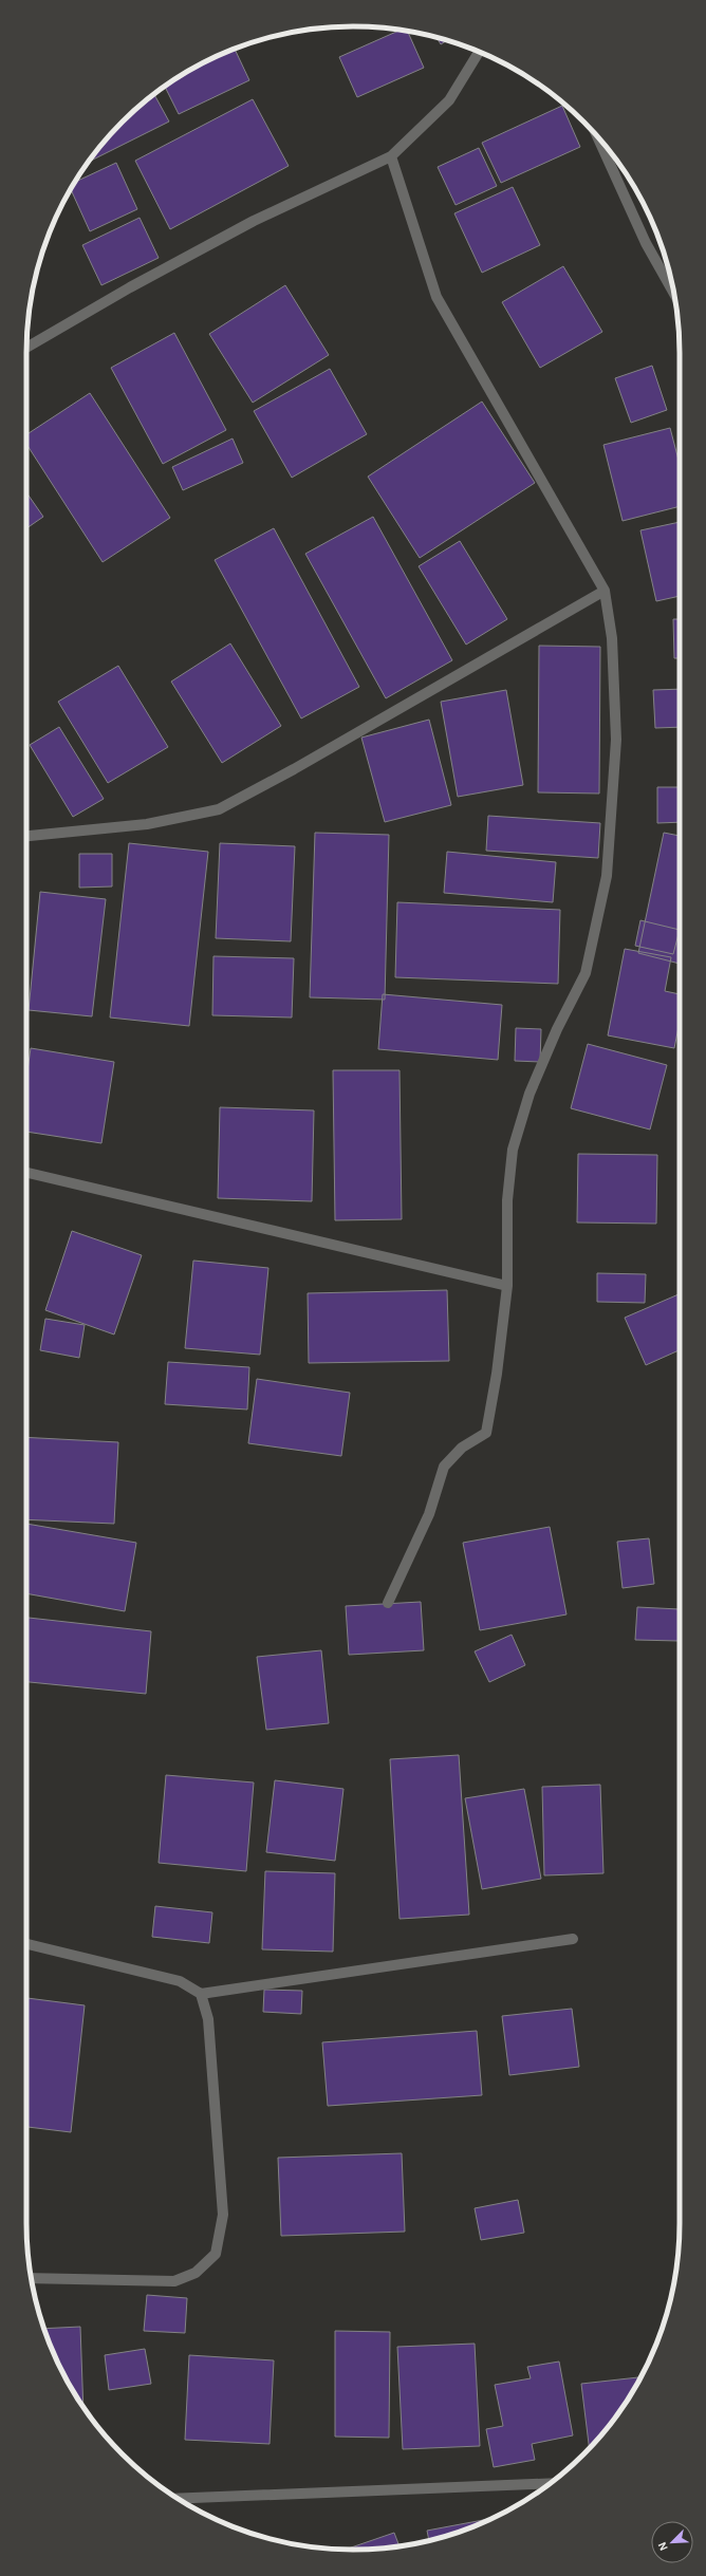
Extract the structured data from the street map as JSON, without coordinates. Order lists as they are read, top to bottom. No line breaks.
{"north":"bottom left"}
